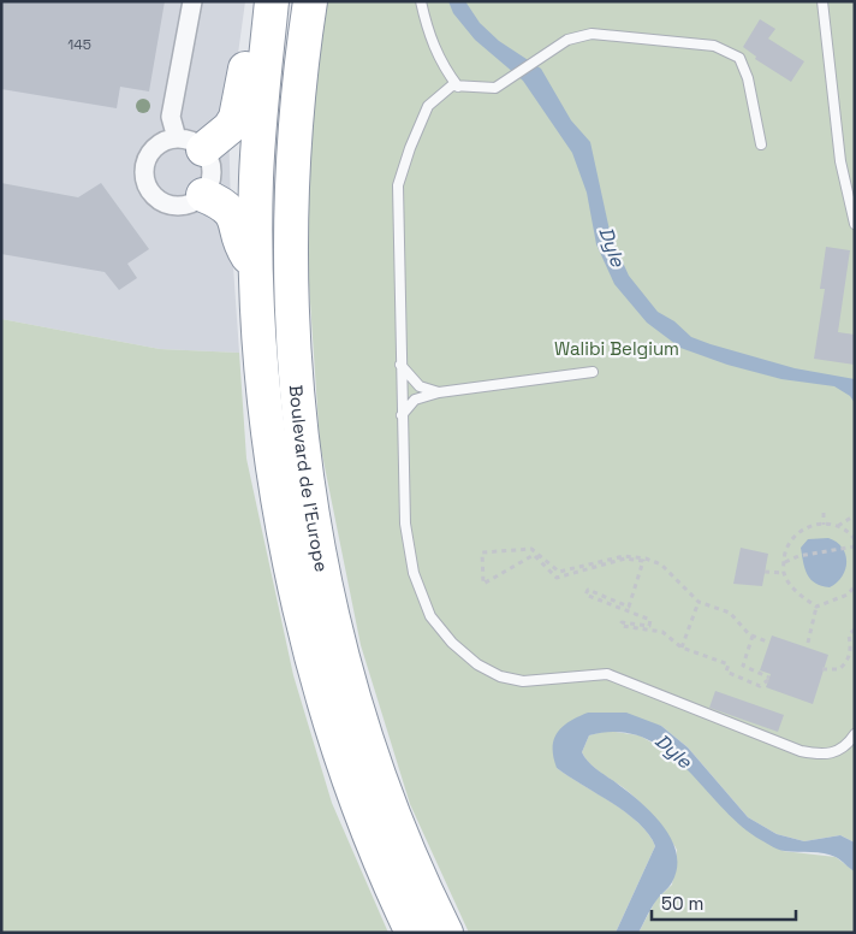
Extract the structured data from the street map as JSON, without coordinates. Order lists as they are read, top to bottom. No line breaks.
{"streets":{"highway":["Boulevard de l'Europe"]},"water":["Dyle"],"parks":["Walibi Belgium"],"house_numbers":["145"],"scale_bar":"50 m"}
